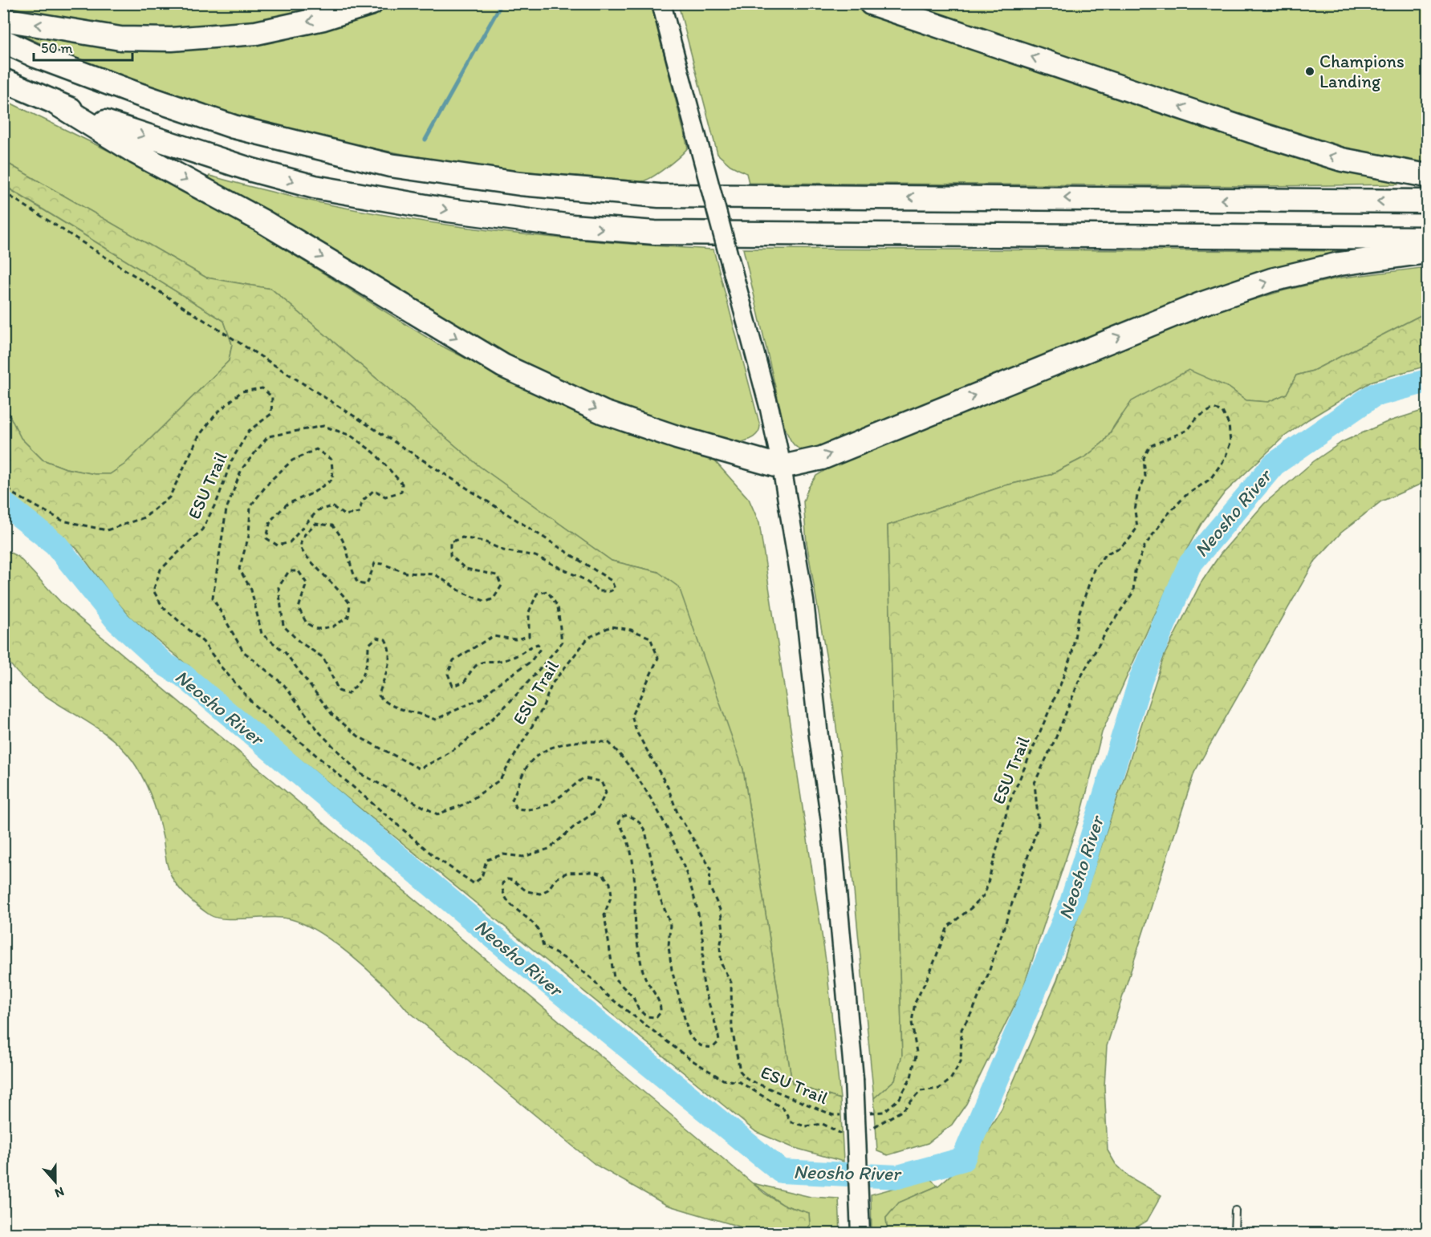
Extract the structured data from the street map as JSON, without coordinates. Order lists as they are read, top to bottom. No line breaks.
{"streets":{"path":["ESU Trail"]},"water":["Neosho River"],"places":["Champions Landing"],"scale_bar":"50 m","north":"bottom"}
